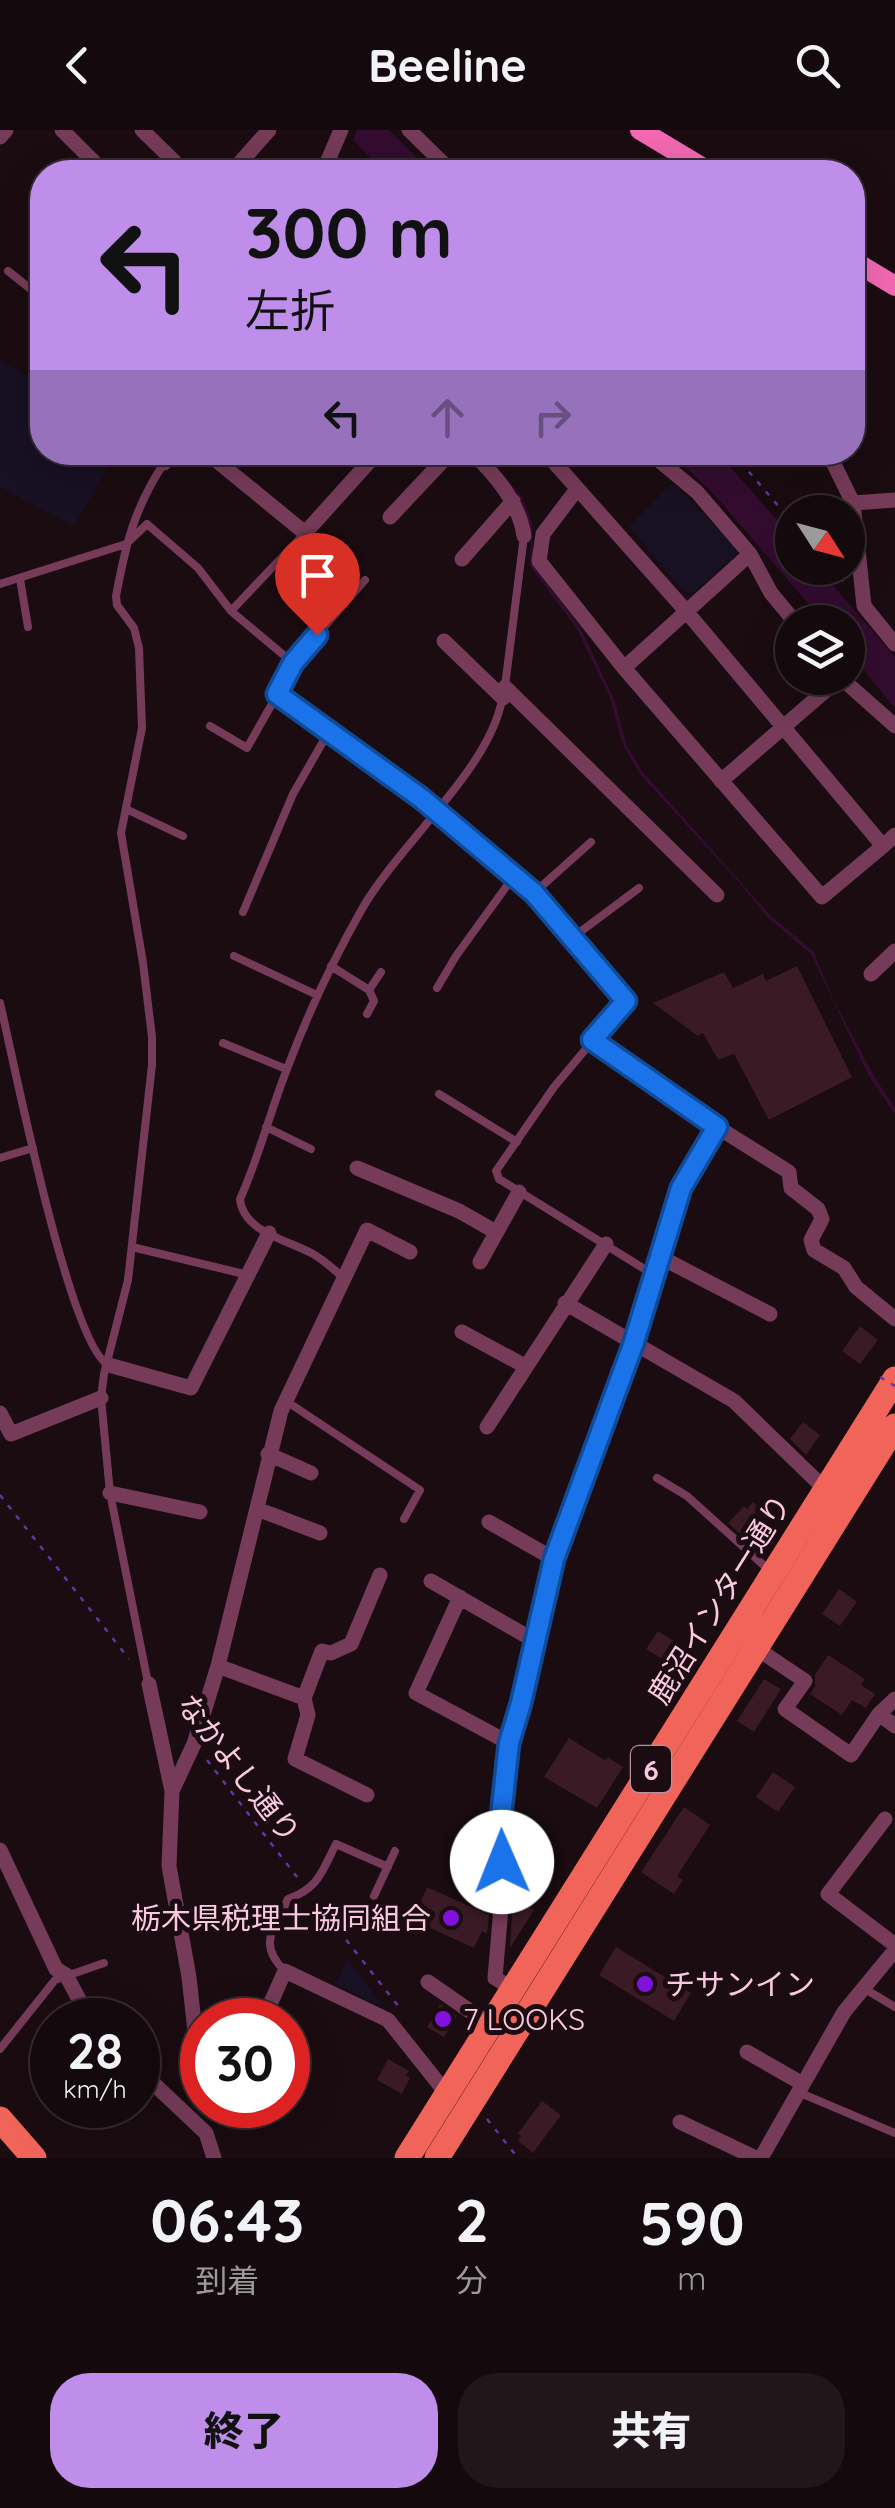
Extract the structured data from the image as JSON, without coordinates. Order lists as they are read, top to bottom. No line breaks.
{"streets":{"main road":["鹿沼インター通り","6"],"path":["なかよし通り"]},"places":["栃木県税理士協同組合","チサンイン","7 LOOKS"],"north":"bottom right","page":{"header":"Beeline","turn":["300 m","左折"],"speed":"28 km/h","limit":"30","eta":["06:43","到着","2","分","590","m"],"buttons":["終了","共有"]}}
